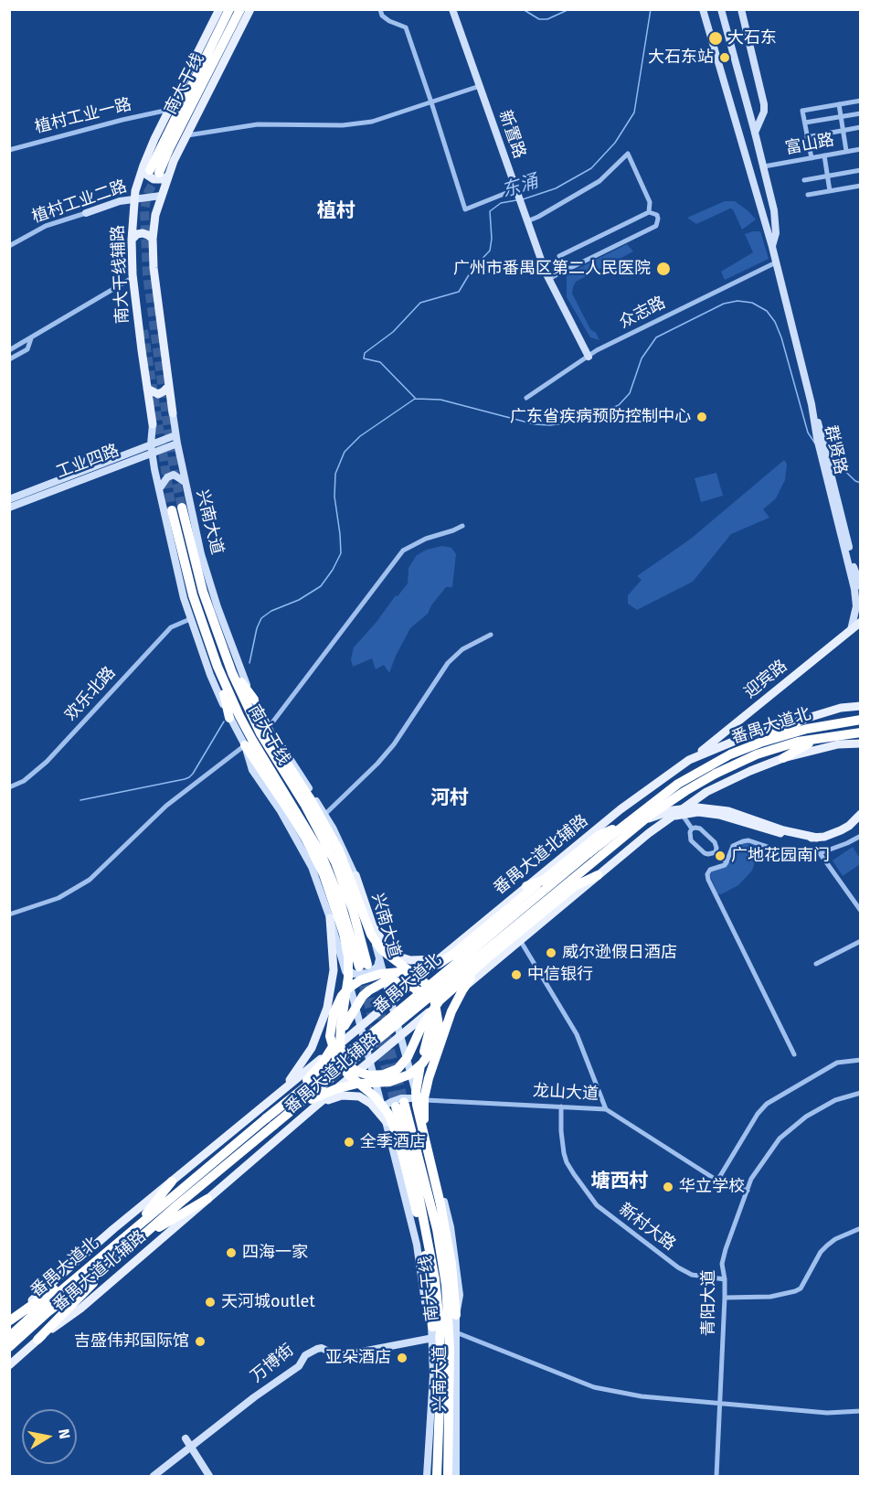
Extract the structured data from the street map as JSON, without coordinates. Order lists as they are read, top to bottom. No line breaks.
{"streets":{"highway":["南大干线","番禺大道北"],"main road":["南大干线辅路","迎宾路","番禺大道北辅路","番禺大道北铺路"],"street":["植村工业一路","新置路","富山路","植村工业二路","众志路","群贤路","工业四路","兴南大道","欢乐北路","龙山大道","新村大路","青阳大道","万博街"]},"crossings":[["南大干线","南大干线辅路"],["新置路","众志路"],["富山路","群贤路"],["植村工业二路","南大干线辅路"],["南大干线辅路","兴南大道"],["众志路","群贤路"],["群贤路","迎宾路"],["工业四路","兴南大道"],["兴南大道","欢乐北路"],["兴南大道","番禺大道北辅路"],["兴南大道","番禺大道北铺路"],["兴南大道","龙山大道"],["兴南大道","万博街"],["迎宾路","番禺大道北辅路"],["番禺大道北辅路","番禺大道北铺路"],["龙山大道","新村大路"],["龙山大道","青阳大道"],["新村大路","青阳大道"]],"districts":["植村","河村","塘西村"],"water":["东涌"],"places":["大石东","大石东站","广州市番禺区第二人民医院","广东省疾病预防控制中心","广地花园南门","威尔逊假日酒店","中信银行","全季酒店","华立学校","四海一家","天河城outlet","吉盛伟邦国际馆","亚朵酒店"],"north":"right"}
